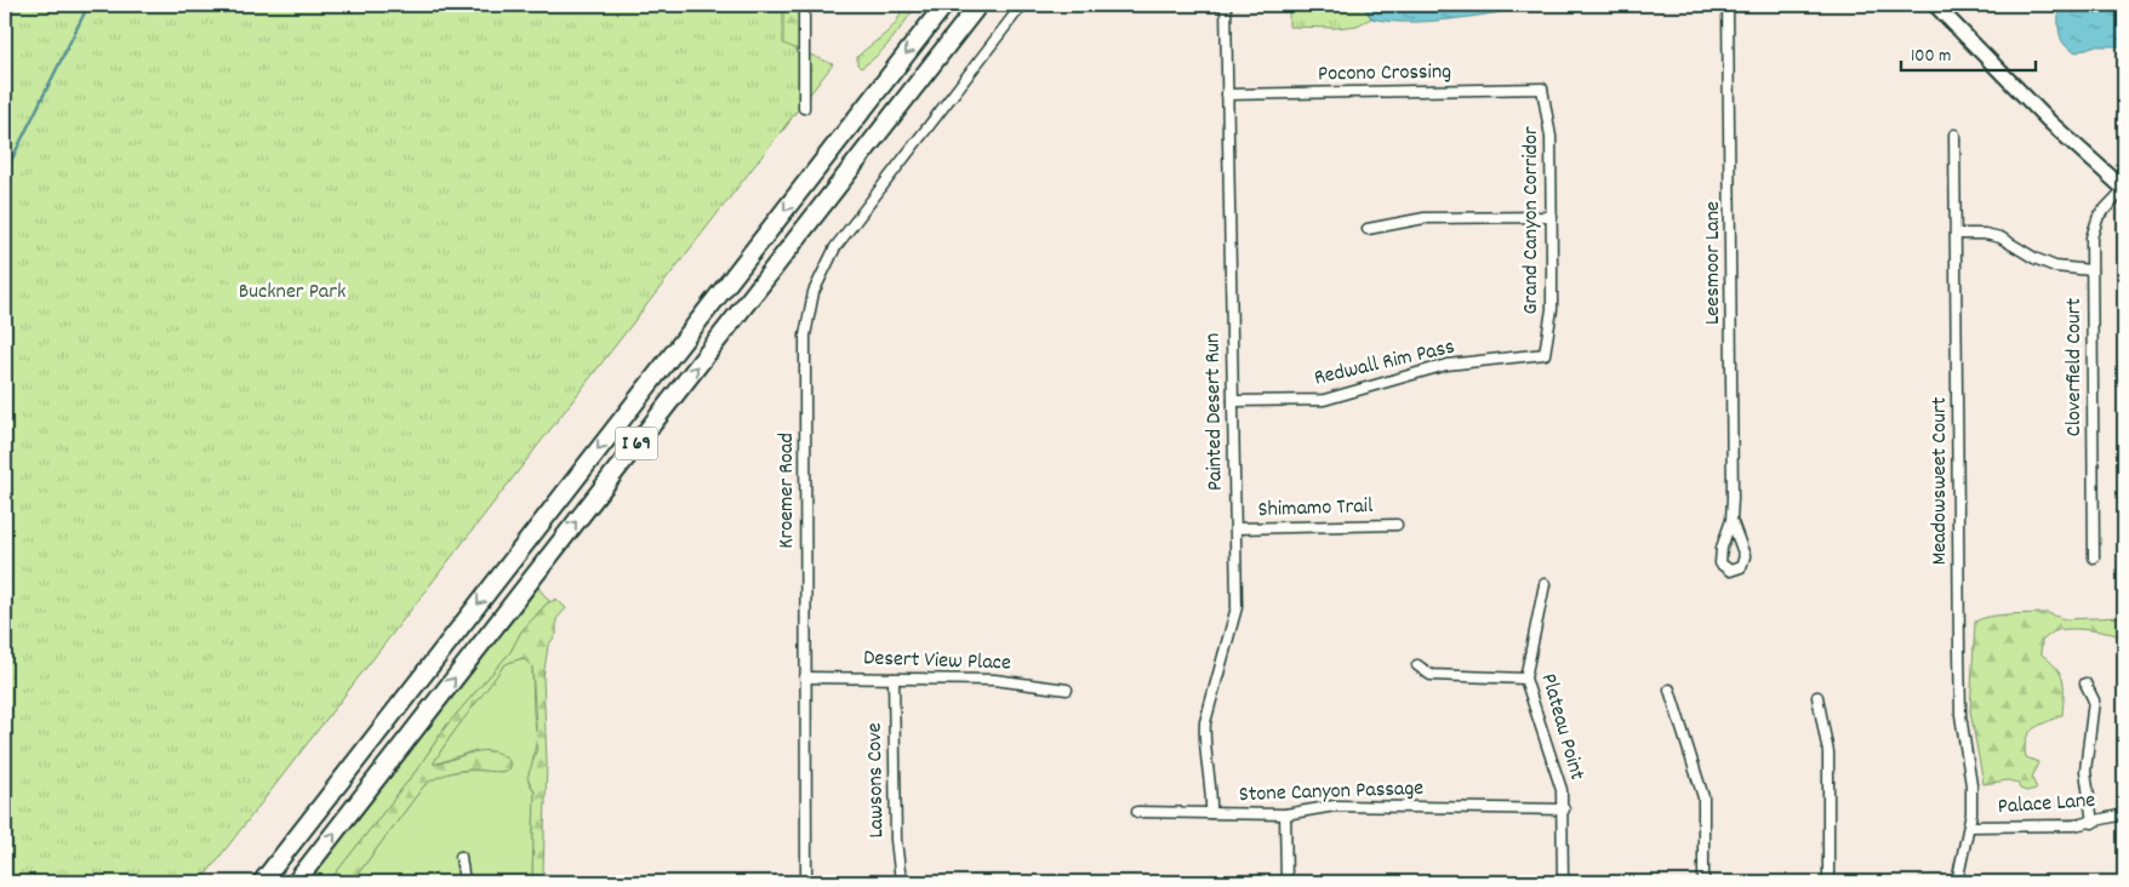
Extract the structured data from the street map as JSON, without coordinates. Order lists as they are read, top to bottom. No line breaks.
{"streets":{"highway":["I 69"],"street":["Pocono Crossing","Grand Canyon Corridor","Leesmoor Lane","Redwall Rim Pass","Cloverfield Court","Painted Desert Run","Meadowsweet Court","Kroemer Road","Shimamo Trail","Desert View Place","Plateau Point","Lawsons Cove","Stone Canyon Passage","Palace Lane"]},"crossings":[["Pocono Crossing","Grand Canyon Corridor"],["Pocono Crossing","Painted Desert Run"],["Grand Canyon Corridor","Redwall Rim Pass"],["Redwall Rim Pass","Painted Desert Run"],["Painted Desert Run","Shimamo Trail"],["Painted Desert Run","Stone Canyon Passage"],["Meadowsweet Court","Palace Lane"],["Kroemer Road","Desert View Place"],["Desert View Place","Lawsons Cove"],["Plateau Point","Stone Canyon Passage"]],"parks":["Buckner Park"],"scale_bar":"100 m"}
